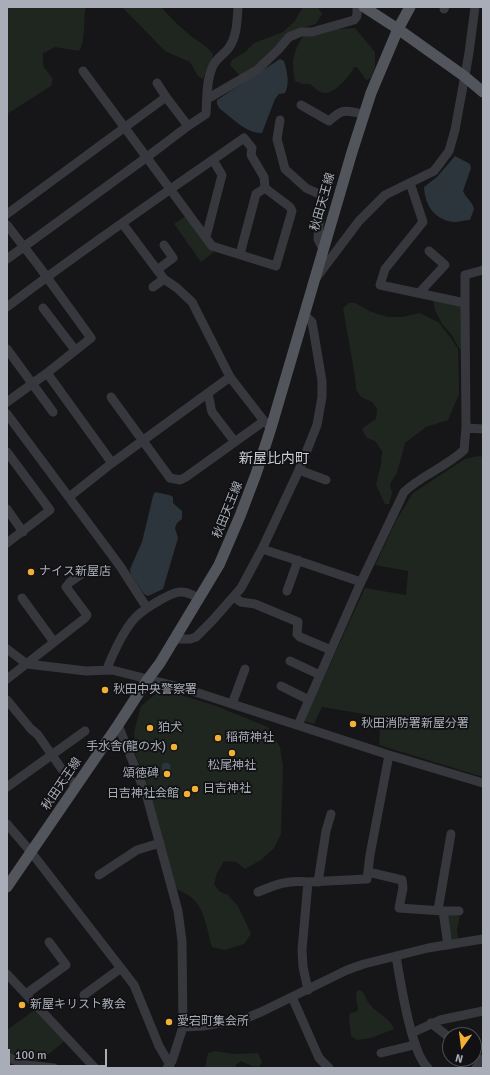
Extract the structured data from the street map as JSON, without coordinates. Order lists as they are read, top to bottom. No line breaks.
{"streets":{"main road":["秋田天王線"]},"districts":["新屋比内町"],"places":["ナイス新屋店","秋田中央警察署","秋田消防署新屋分署","狛犬","稲荷神社","手水舎(龍の水)","松尾神社","頌徳碑","日吉神社","日吉神社会館","新屋キリスト教会","愛宕町集会所"],"scale_bar":"100 m","north":"bottom"}
